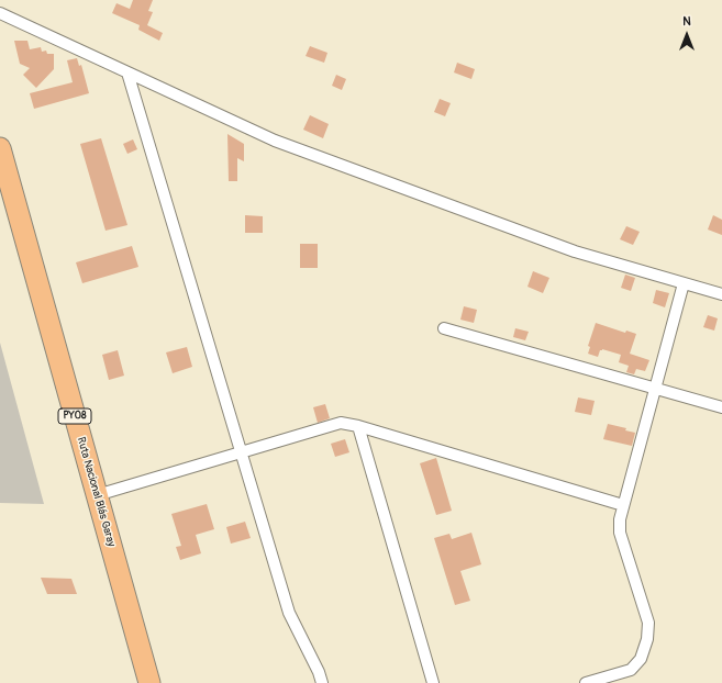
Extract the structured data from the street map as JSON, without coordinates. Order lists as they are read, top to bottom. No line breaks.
{"streets":{"highway":["PY08","Ruta Nacional Blás Garay"]},"north":"top"}
